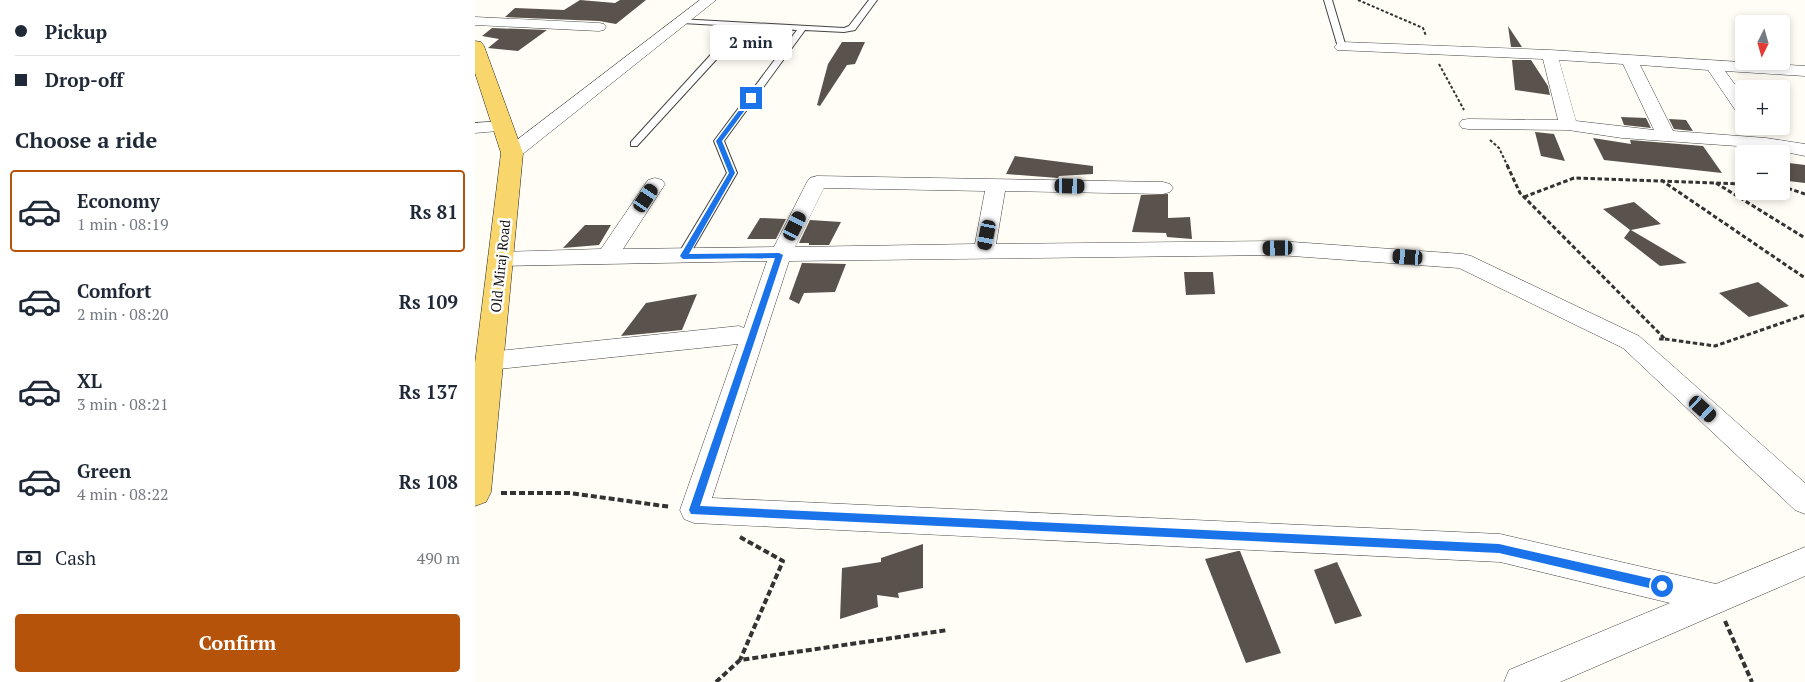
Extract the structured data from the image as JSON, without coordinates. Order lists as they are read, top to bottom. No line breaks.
{"streets":{"main road":["Old Miraj Road"]},"north":"bottom","page":{"banner":["Pickup","Drop-off"],"map_buttons":["+","−"],"bubble":"2 min","heading":"Choose a ride","list":[{"name":"Economy","note":"1 min · 08:19","value":"Rs 81"},{"name":"Comfort","note":"2 min · 08:20","value":"Rs 109"},{"name":"XL","note":"3 min · 08:21","value":"Rs 137"},{"name":"Green","note":"4 min · 08:22","value":"Rs 108"}],"pay":["Cash","490 m"],"buttons":"Confirm"}}
